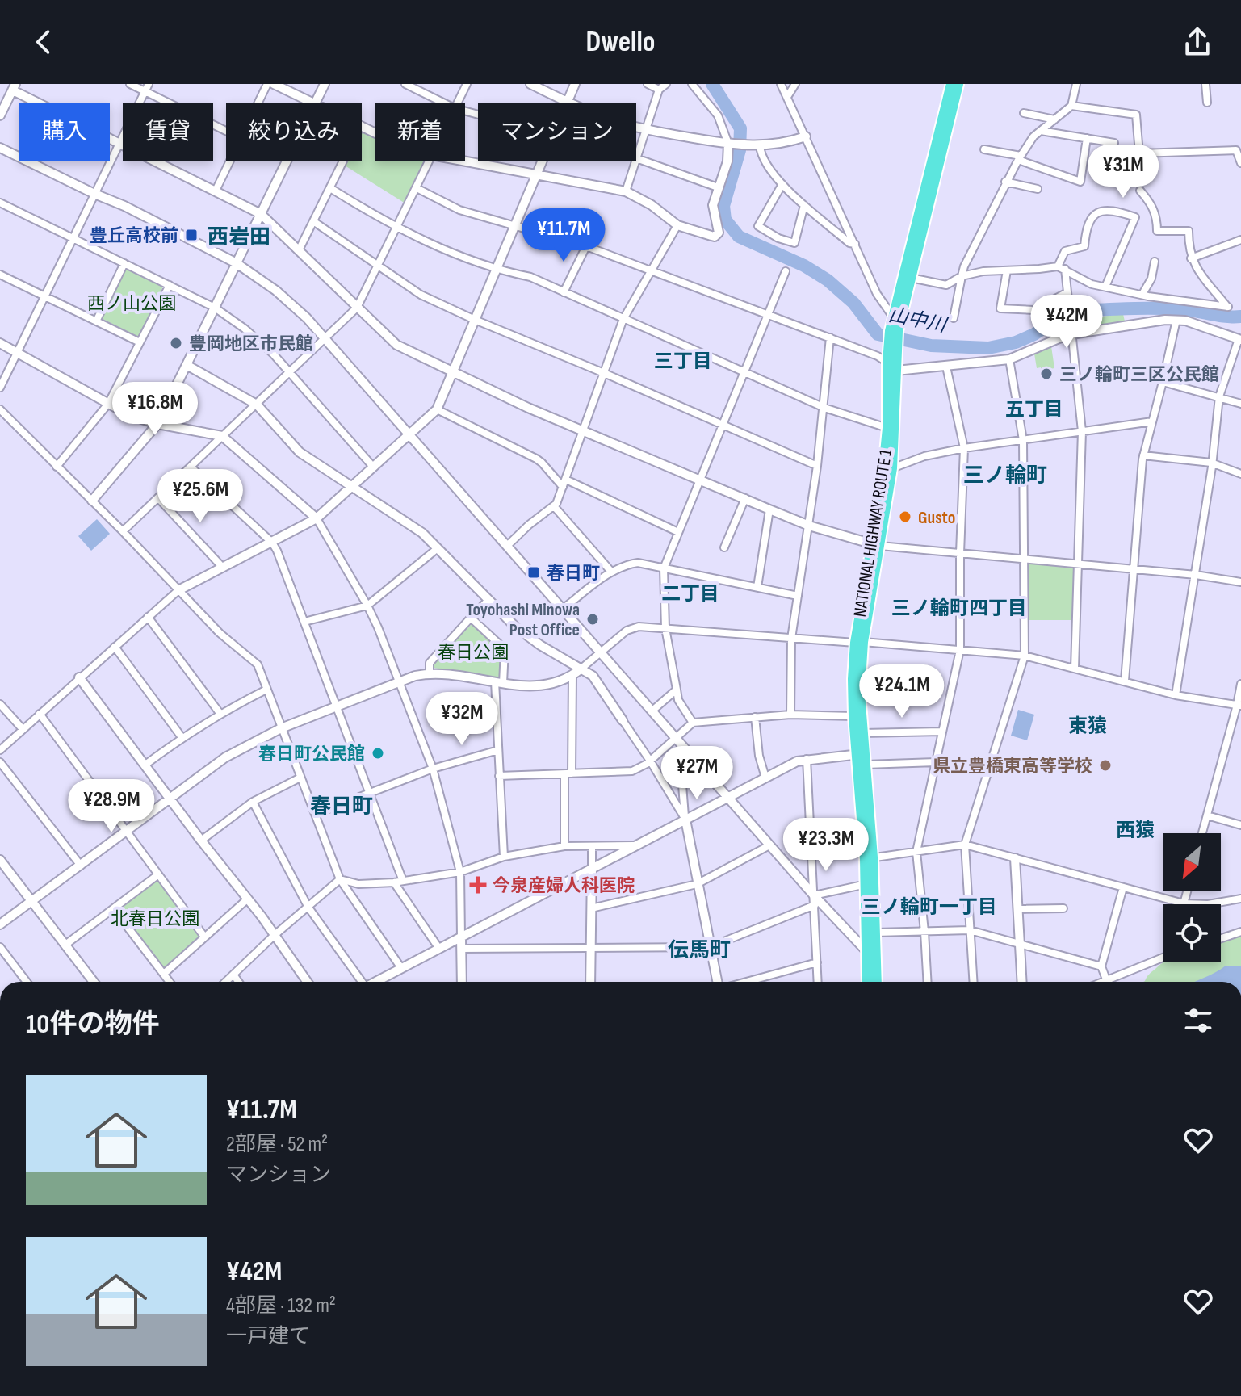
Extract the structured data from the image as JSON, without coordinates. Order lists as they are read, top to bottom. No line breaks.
{"streets":{"highway":["NATIONAL HIGHWAY ROUTE 1"]},"districts":["西岩田","三丁目","五丁目","三ノ輪町","二丁目","三ノ輪町四丁目","東猿","春日町","西猿","三ノ輪町一丁目","伝馬町"],"water":["山中川"],"parks":["西ノ山公園","春日公園","北春日公園"],"places":{"transit":["豊丘高校前","春日町"],"other":["豊岡地区市民館","三ノ輪町三区公民館","Gusto","Toyohashi Minowa Post Office","春日町公民館","県立豊橋東高等学校"],"health":["今泉産婦人科医院"]},"north":"bottom left","page":{"header":"Dwello","chip":["購入","賃貸","絞り込み","新着","マンション"],"price":["¥31M","¥11.7M","¥42M","¥16.8M","¥25.6M","¥24.1M","¥32M","¥27M","¥28.9M","¥23.3M"],"heading":"10件の物件","list":[{"name":"¥11.7M","note":"2部屋 · 52 m² · マンション"},{"name":"¥42M","note":"4部屋 · 132 m² · 一戸建て"}]}}
